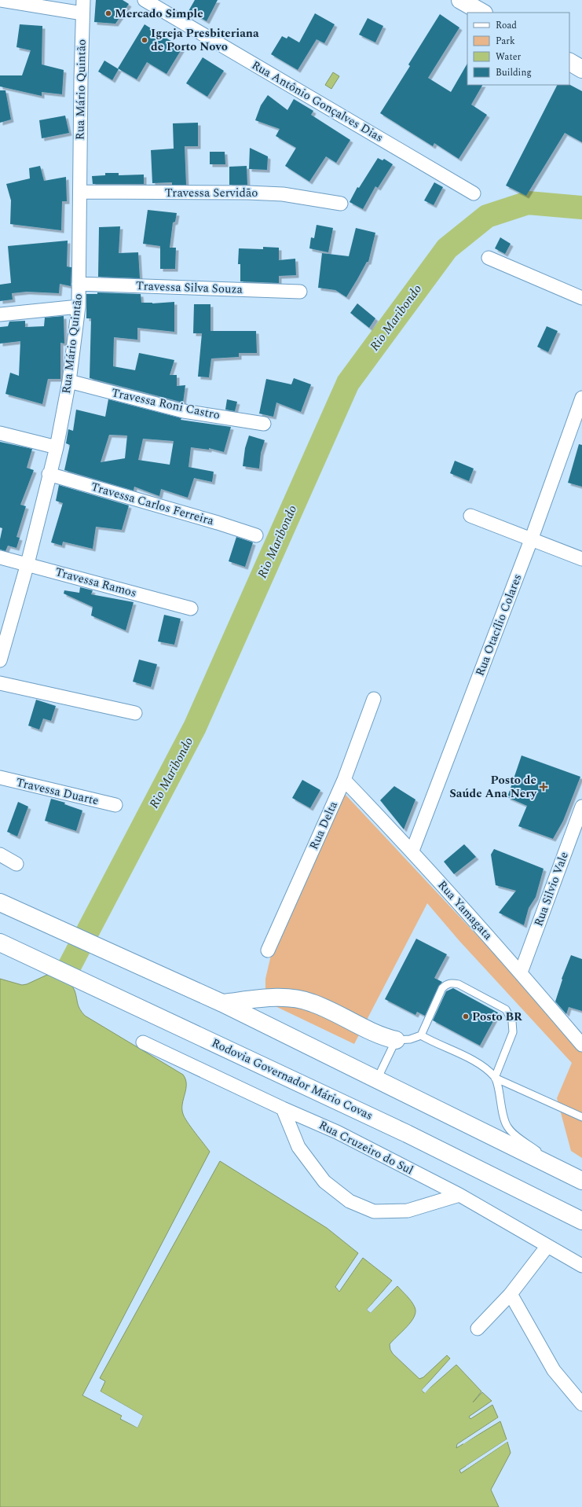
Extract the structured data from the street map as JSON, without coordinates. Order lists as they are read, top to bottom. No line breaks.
{"streets":{"main road":["Rodovia Governador Mário Covas"],"street":["Rua Mário Quintão","Rua Antônio Gonçalves Dias","Travessa Servidão","Travessa Silva Souza","Travessa Roni Castro","Travessa Carlos Ferreira","Travessa Ramos","Rua Otacílio Colares","Travessa Duarte","Rua Delta","Rua Silvio Vale","Rua Yamagata","Rua Cruzeiro do Sul"]},"crossings":[["Rua Mário Quintão","Travessa Servidão"],["Rua Mário Quintão","Travessa Silva Souza"],["Rua Mário Quintão","Travessa Roni Castro"],["Rua Mário Quintão","Travessa Carlos Ferreira"],["Rua Mário Quintão","Travessa Ramos"],["Rua Otacílio Colares","Rua Yamagata"],["Rua Delta","Rua Yamagata"],["Rua Silvio Vale","Rua Yamagata"]],"water":["Rio Maribondo"],"places":{"other":["Mercado Simple","Igreja Presbiteriana de Porto Novo","Posto BR"],"health":["Posto de Saúde Ana Nery"]},"legend":["Road","Park","Water","Building"]}
